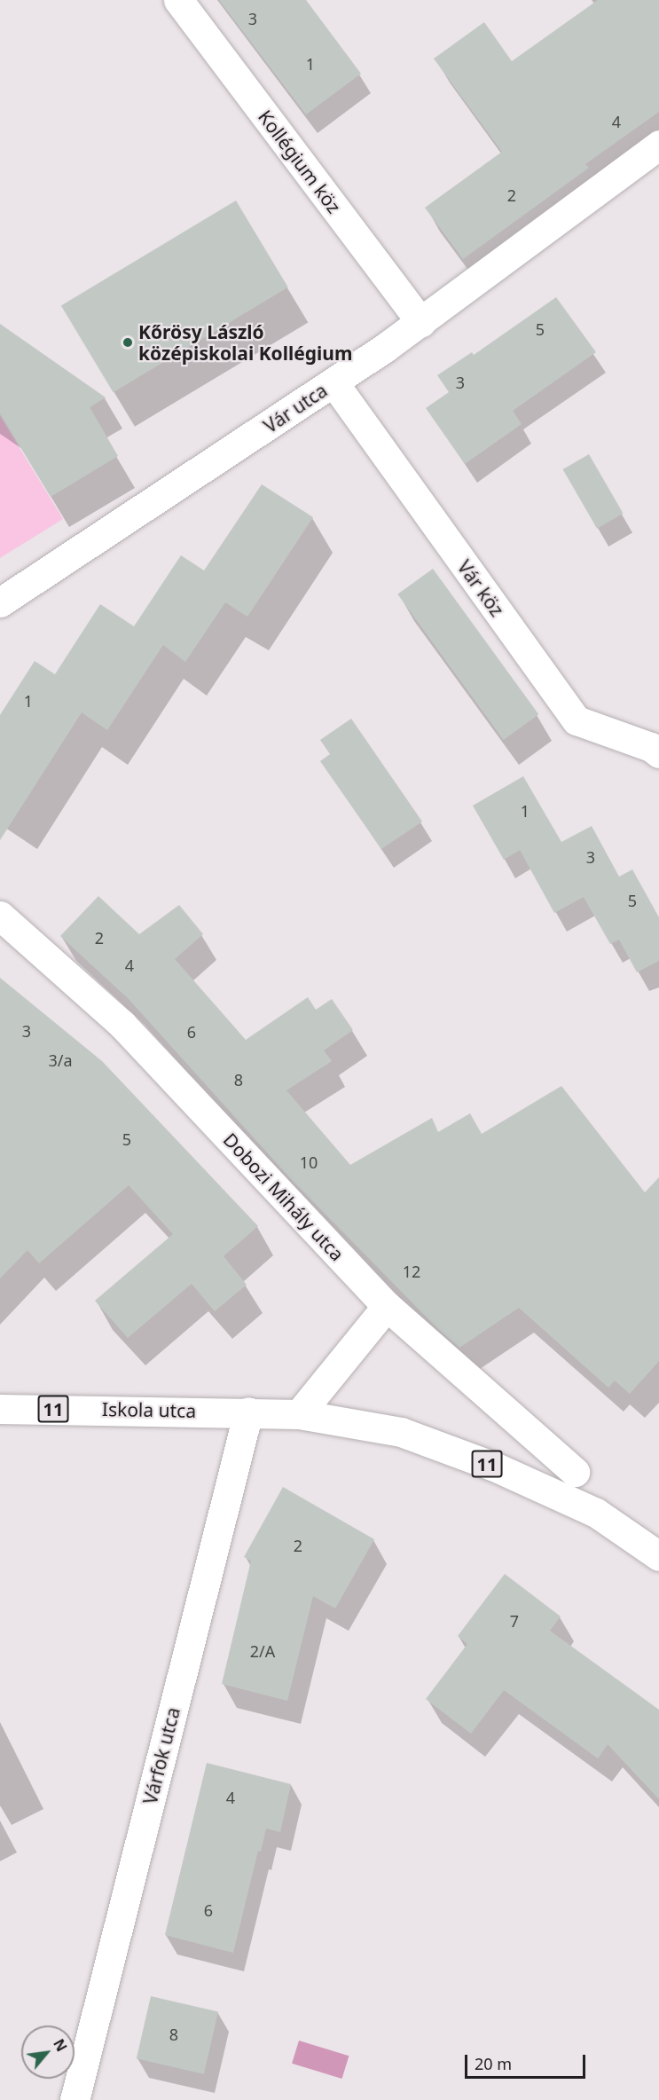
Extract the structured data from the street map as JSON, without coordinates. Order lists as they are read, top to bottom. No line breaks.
{"streets":{"street":["Kollégium köz","Vár utca","Vár köz","Dobozi Mihály utca","11","Iskola utca","Várfok utca"]},"crossings":[["Kollégium köz","Vár utca"],["Vár utca","Vár köz"],["11","Iskola utca"],["Iskola utca","Várfok utca"]],"places":["Kőrösy László középiskolai Kollégium"],"house_numbers":["3","1","4","2","5","3","1","1","3","5","2","4","3","6","3/a","8","5","10","12","2","7","2/A","4","6","8"],"scale_bar":"20 m","north":"top right"}
